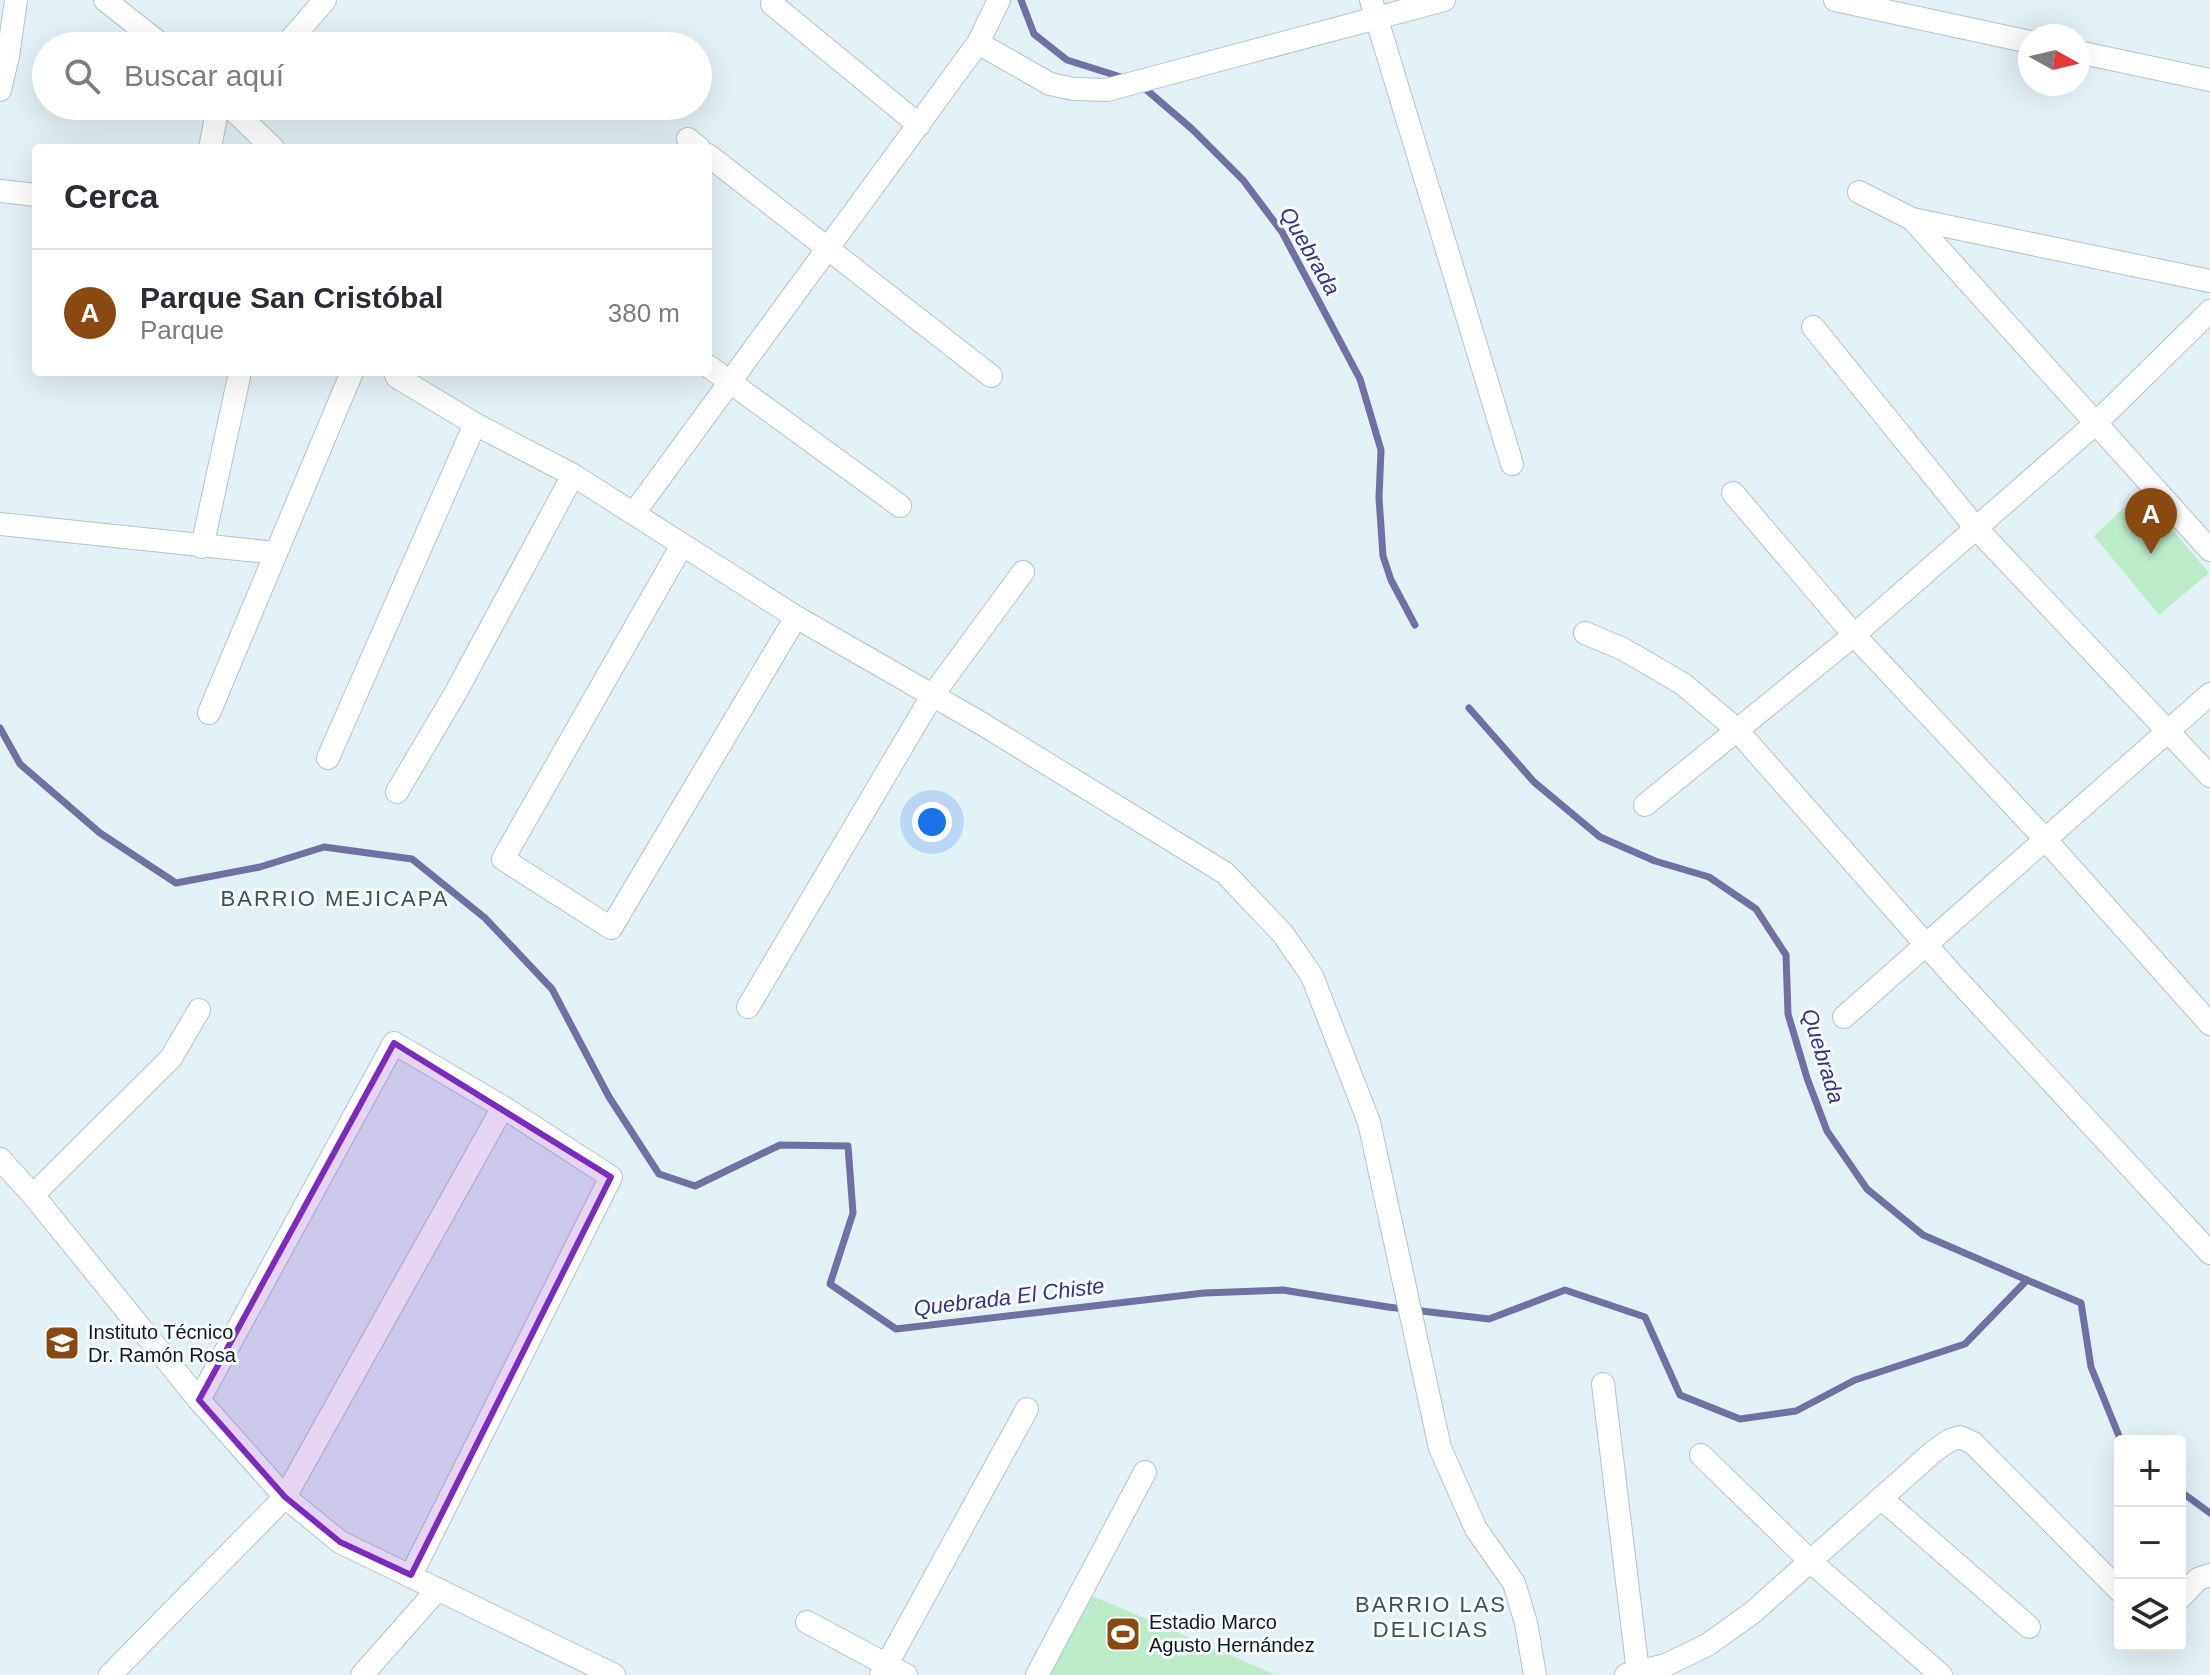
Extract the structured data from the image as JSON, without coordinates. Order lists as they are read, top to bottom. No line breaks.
{"districts":["BARRIO MEJICAPA","BARRIO LAS DELICIAS"],"water":["Quebrada","Quebrada El Chiste"],"places":{"school or university":["Instituto Técnico Dr. Ramón Rosa"],"sports":["Estadio Marco Agusto Hernández"]},"north":"right","page":{"search":"Buscar aquí","heading":"Cerca","list":[{"mark":"A","name":"Parque San Cristóbal","note":"Parque","value":"380 m"}],"pins":"A","map_buttons":["+","−"]}}
